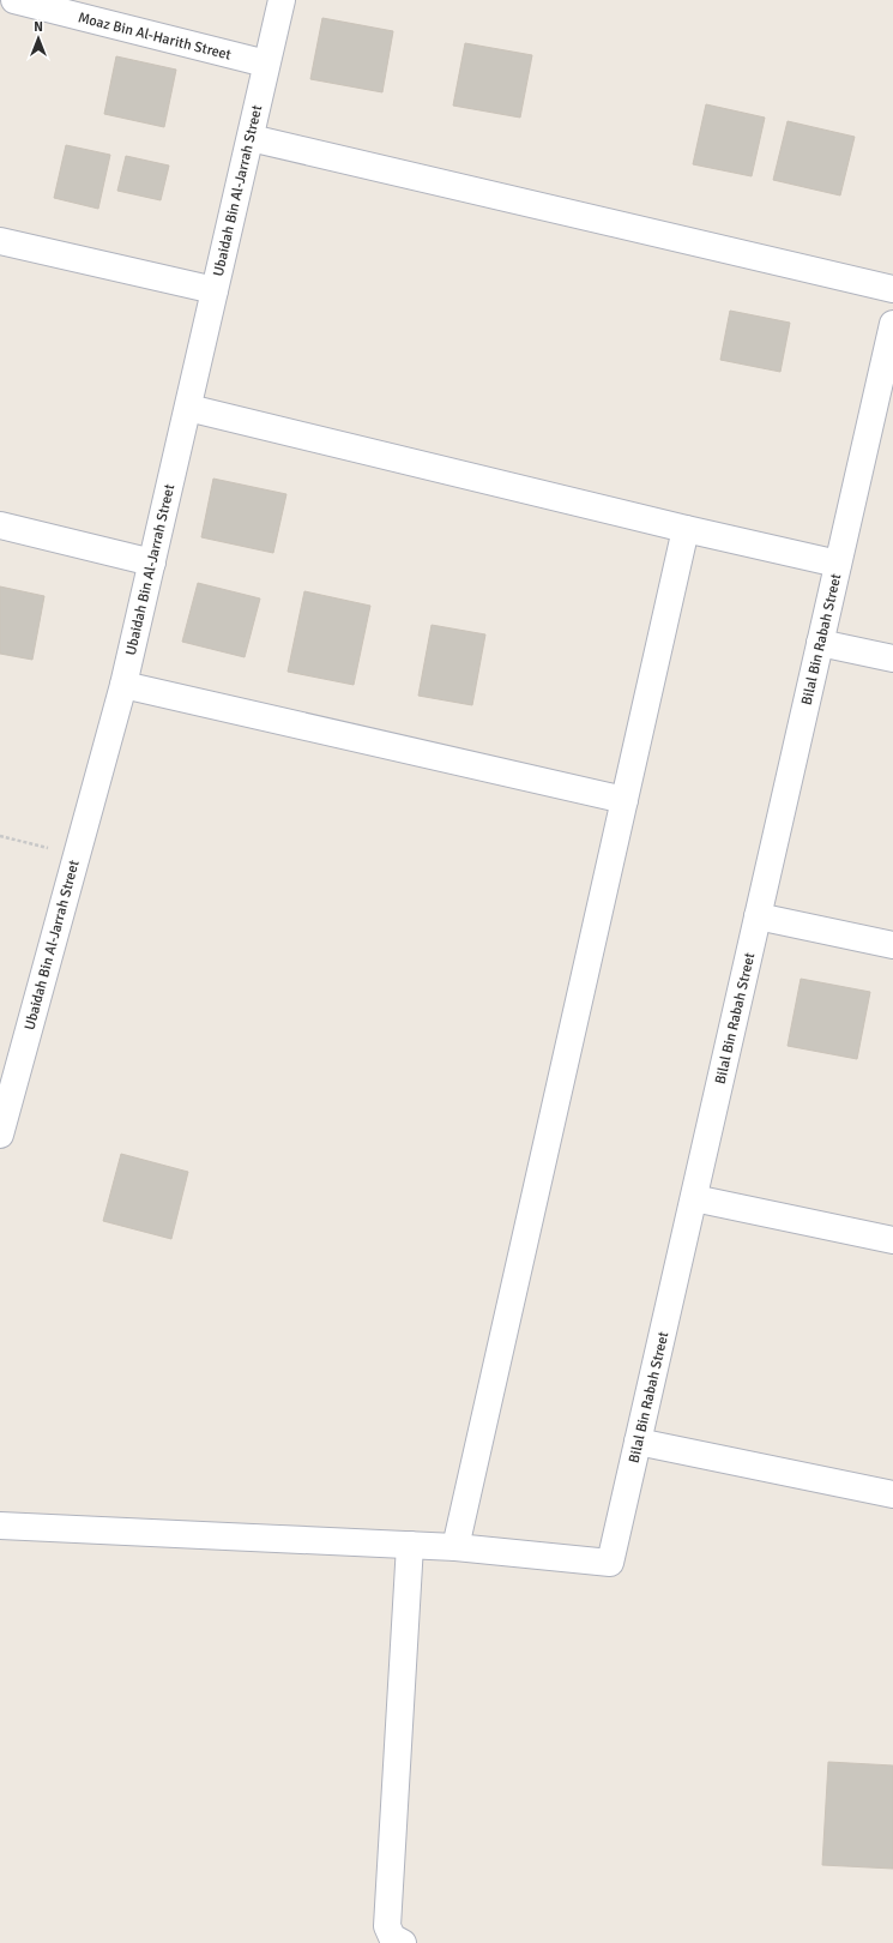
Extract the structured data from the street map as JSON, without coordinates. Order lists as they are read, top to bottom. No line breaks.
{"streets":{"street":["Moaz Bin Al-Harith Street","Ubaidah Bin Al-Jarrah Street","Bilal Bin Rabah Street"]},"crossings":[["Moaz Bin Al-Harith Street","Ubaidah Bin Al-Jarrah Street"]],"north":"top"}
